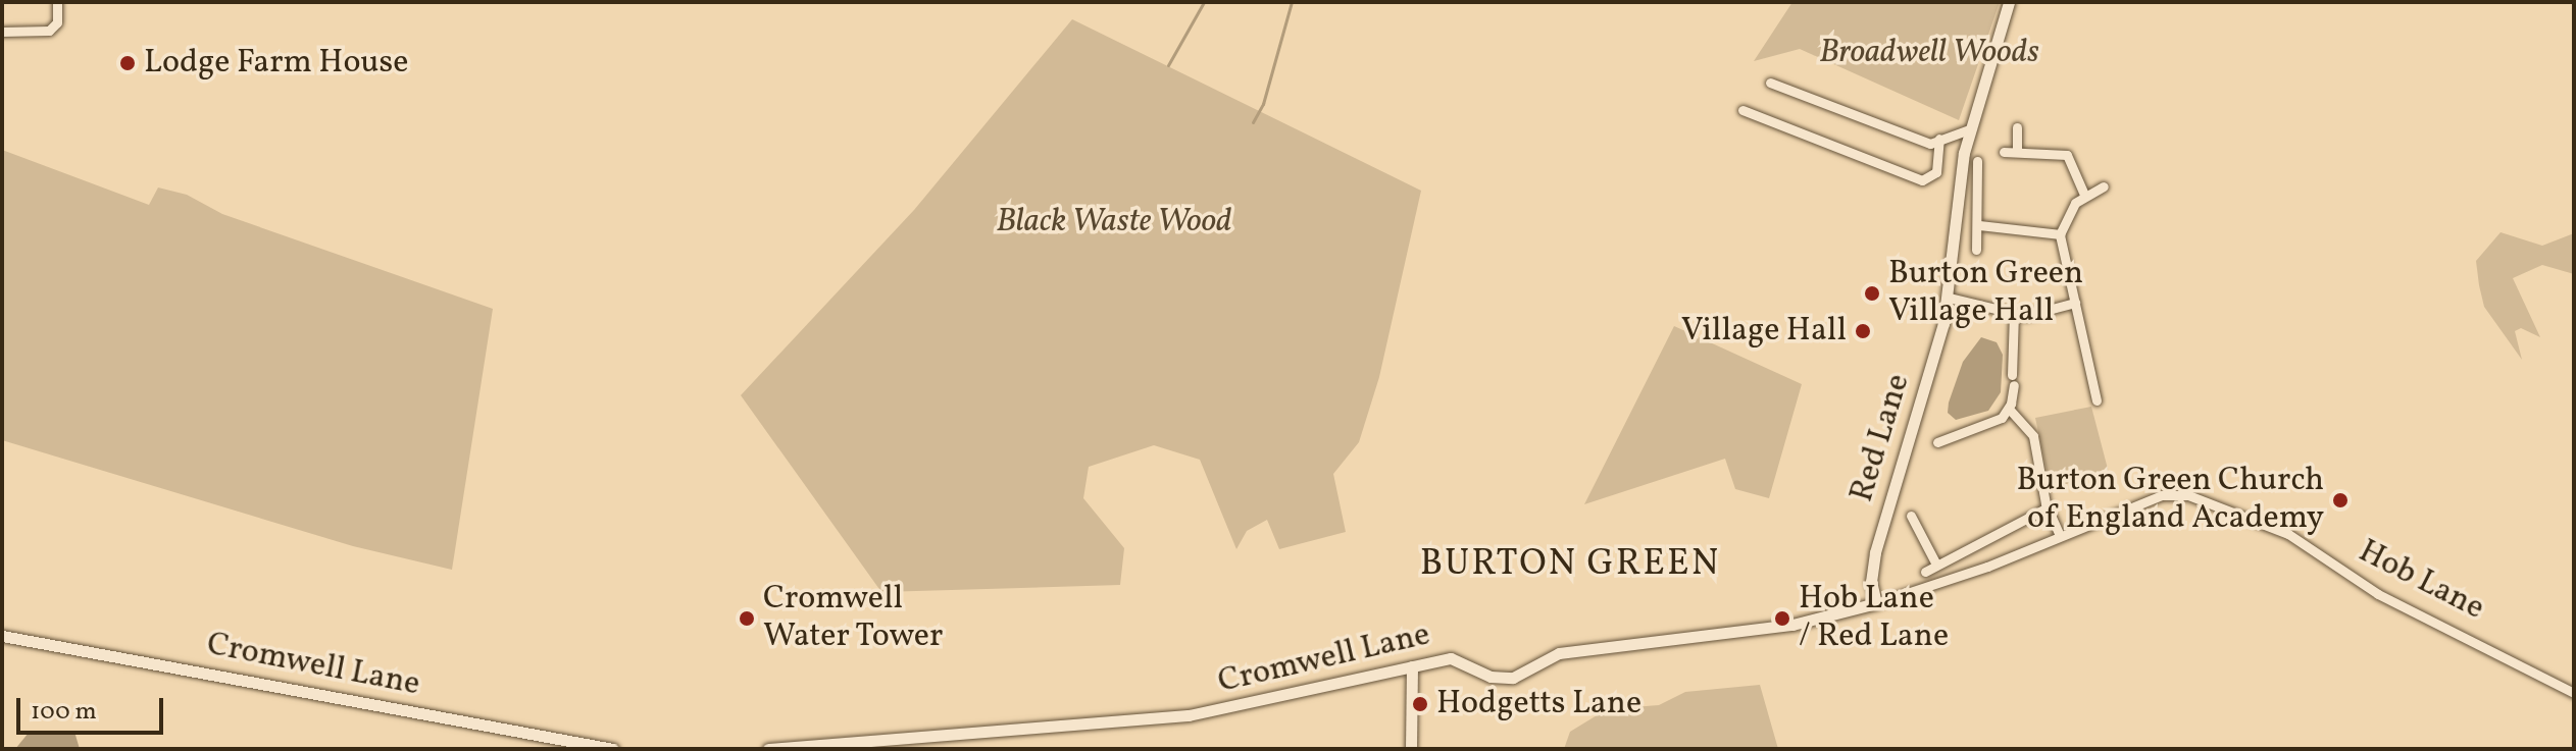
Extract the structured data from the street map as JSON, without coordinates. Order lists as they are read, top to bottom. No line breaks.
{"streets":{"street":["Red Lane","Hob Lane","Cromwell Lane"]},"crossings":[["Red Lane","Hob Lane"],["Red Lane","Cromwell Lane"],["Hob Lane","Cromwell Lane"]],"districts":["BURTON GREEN"],"parks":["Broadwell Woods","Black Waste Wood"],"places":["Lodge Farm House","Burton Green Village Hall","Village Hall","Burton Green Church of England Academy","Cromwell Water Tower","Hob Lane / Red Lane","Hodgetts Lane"],"scale_bar":"100 m"}
